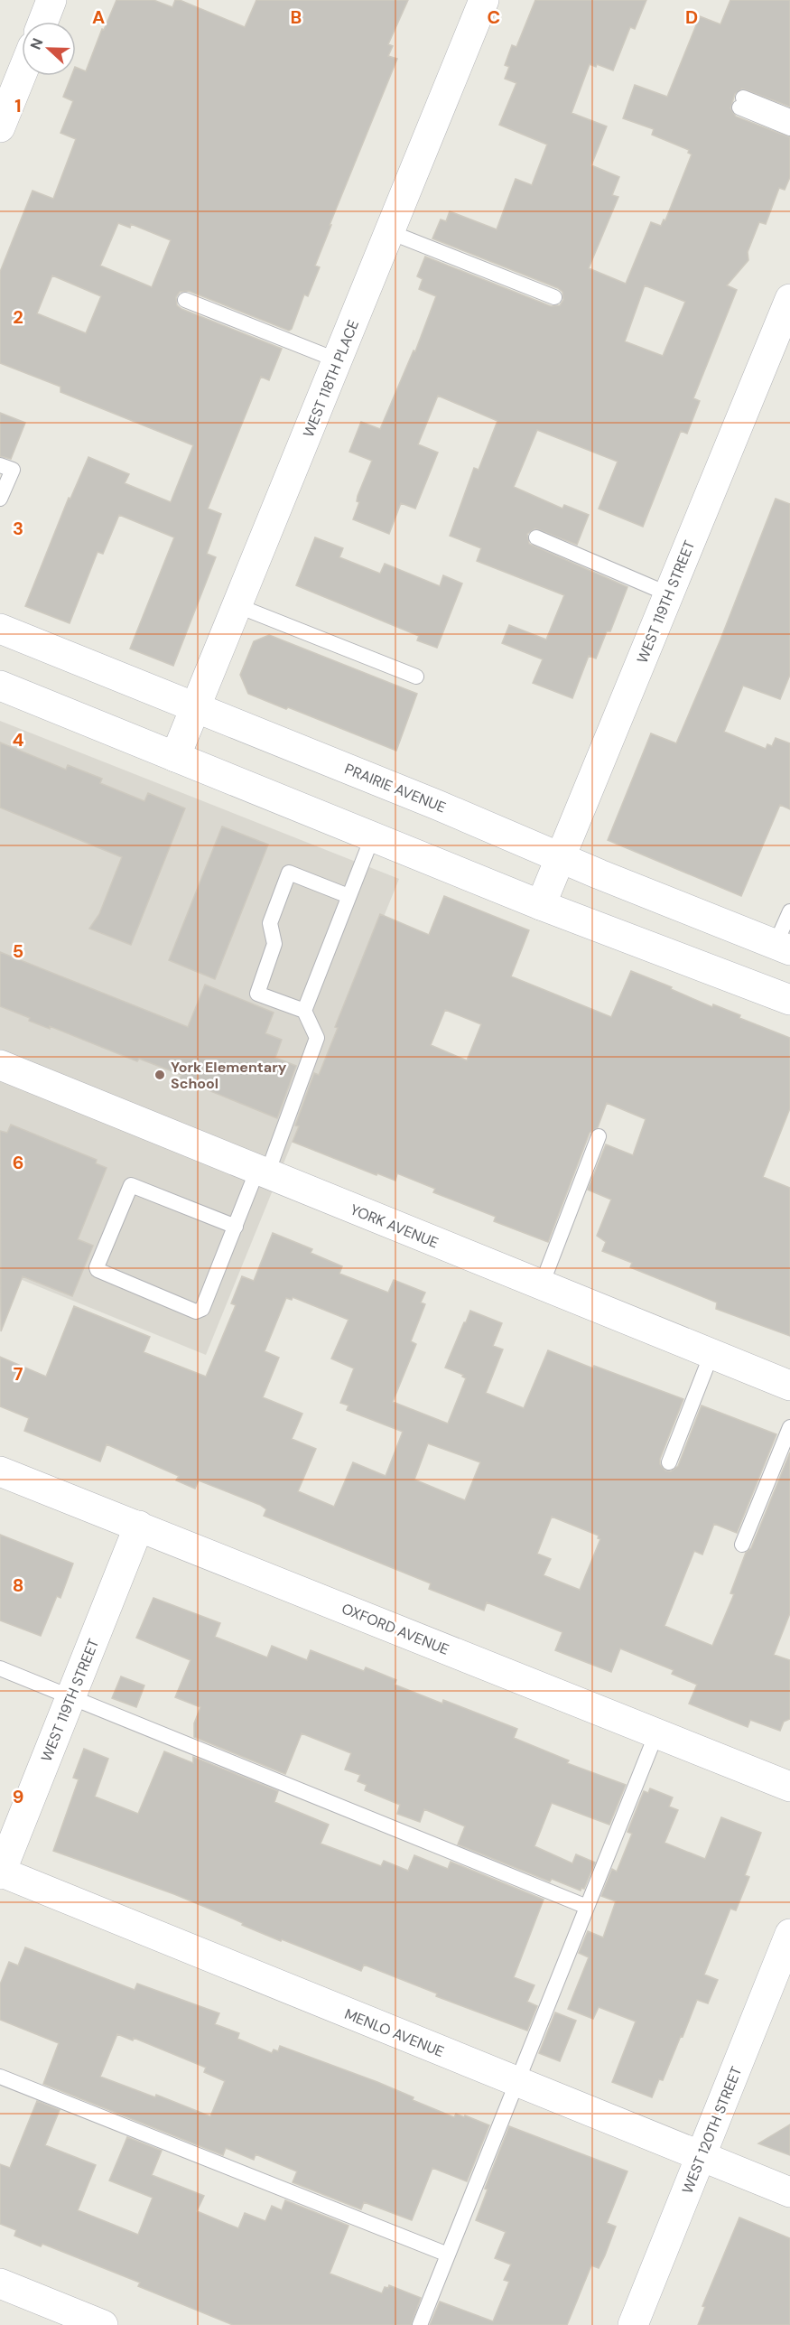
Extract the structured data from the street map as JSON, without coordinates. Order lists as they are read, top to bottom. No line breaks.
{"streets":{"street":["WEST 118TH PLACE","WEST 119TH STREET","PRAIRIE AVENUE","YORK AVENUE","OXFORD AVENUE","MENLO AVENUE","WEST 120TH STREET"]},"crossings":[["WEST 118TH PLACE","PRAIRIE AVENUE"],["WEST 119TH STREET","PRAIRIE AVENUE"],["WEST 119TH STREET","OXFORD AVENUE"],["WEST 119TH STREET","MENLO AVENUE"],["MENLO AVENUE","WEST 120TH STREET"]],"places":["York Elementary School"],"north":"left","grid":{"columns":["A","B","C","D"],"rows":["1","2","3","4","5","6","7","8","9"]}}
